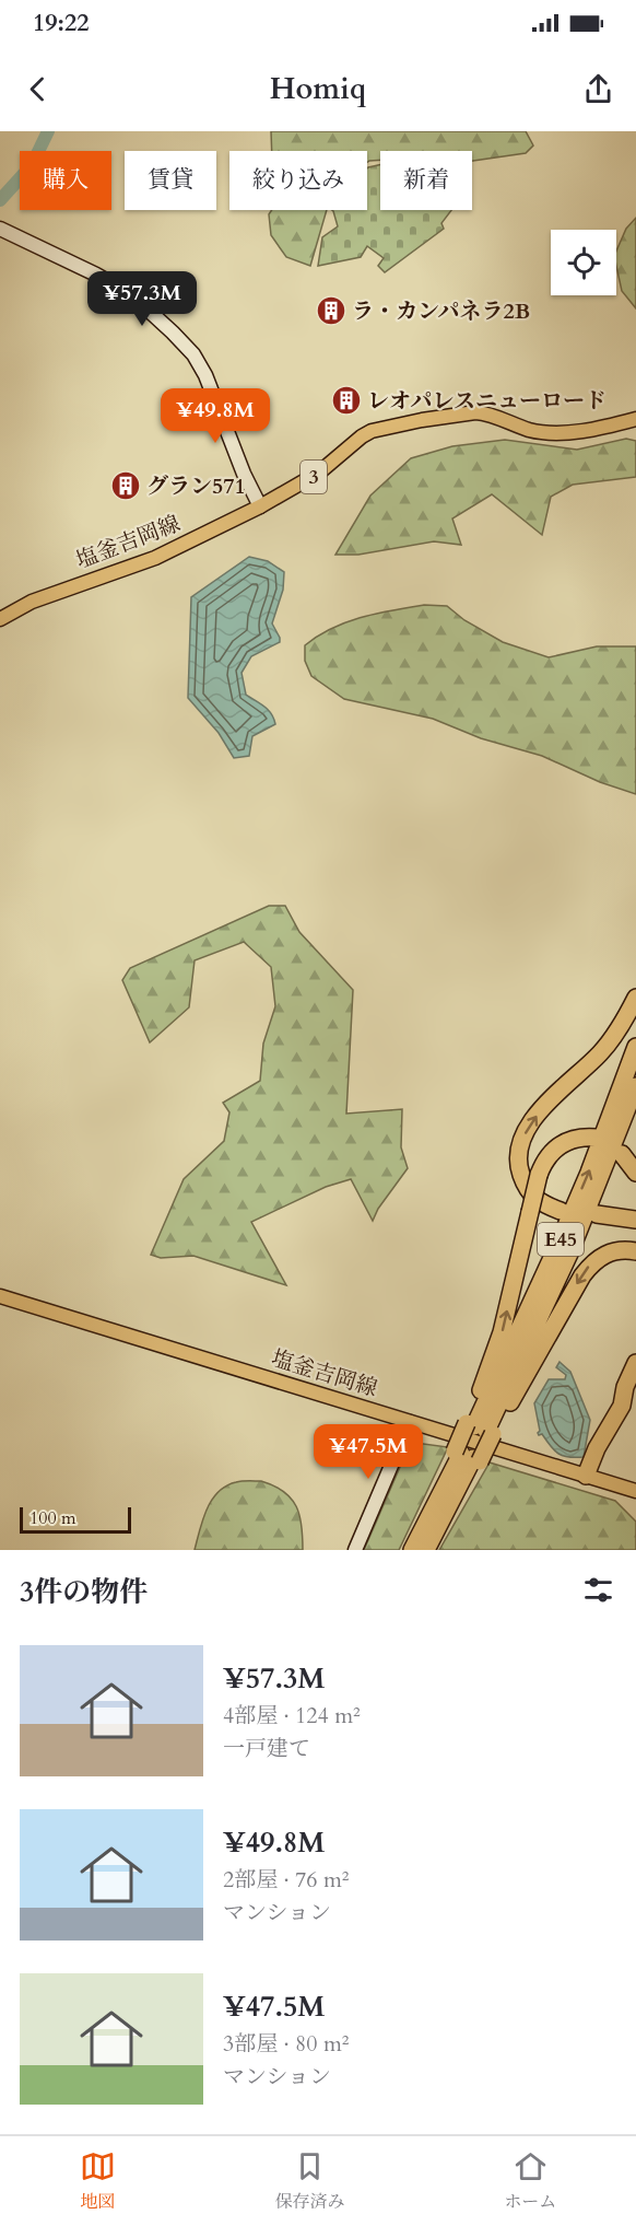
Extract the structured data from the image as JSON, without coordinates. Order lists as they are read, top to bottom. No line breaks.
{"streets":{"highway":["E45"],"main road":["3","塩釜吉岡線"]},"places":{"building":["ラ・カンパネラ2B","レオパレスニューロード","グラン571"]},"scale_bar":"100 m","page":{"status":"19:22","header":"Homiq","chip":["購入","賃貸","絞り込み","新着"],"price":["¥57.3M","¥49.8M","¥47.5M"],"scale":"100 m","heading":"3件の物件","list":[{"name":"¥57.3M","note":"4部屋 · 124 m² · 一戸建て"},{"name":"¥49.8M","note":"2部屋 · 76 m² · マンション"},{"name":"¥47.5M","note":"3部屋 · 80 m² · マンション"}],"tabs":["地図","保存済み","ホーム"]}}
